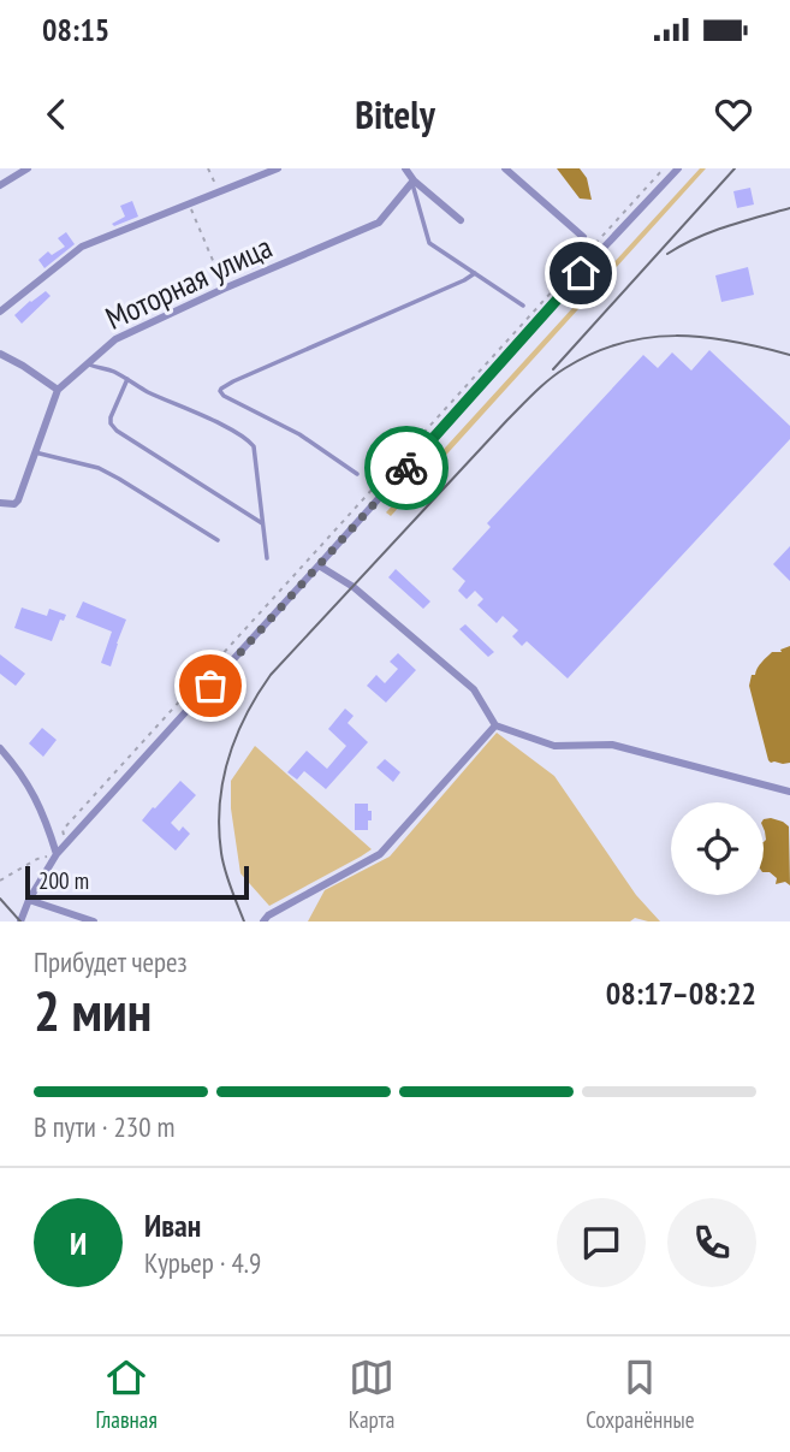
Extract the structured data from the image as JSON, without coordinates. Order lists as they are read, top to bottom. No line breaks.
{"streets":{"street":["Моторная улица"]},"scale_bar":"200 m","page":{"status":"08:15","header":"Bitely","scale":"200 m","heading":["2 мин","Прибудет через","08:17–08:22"],"panel":["Иван","Курьер · 4.9"],"bar":"В пути · 230 m","round":"И","tabs":["Главная","Карта","Сохранённые"]}}
